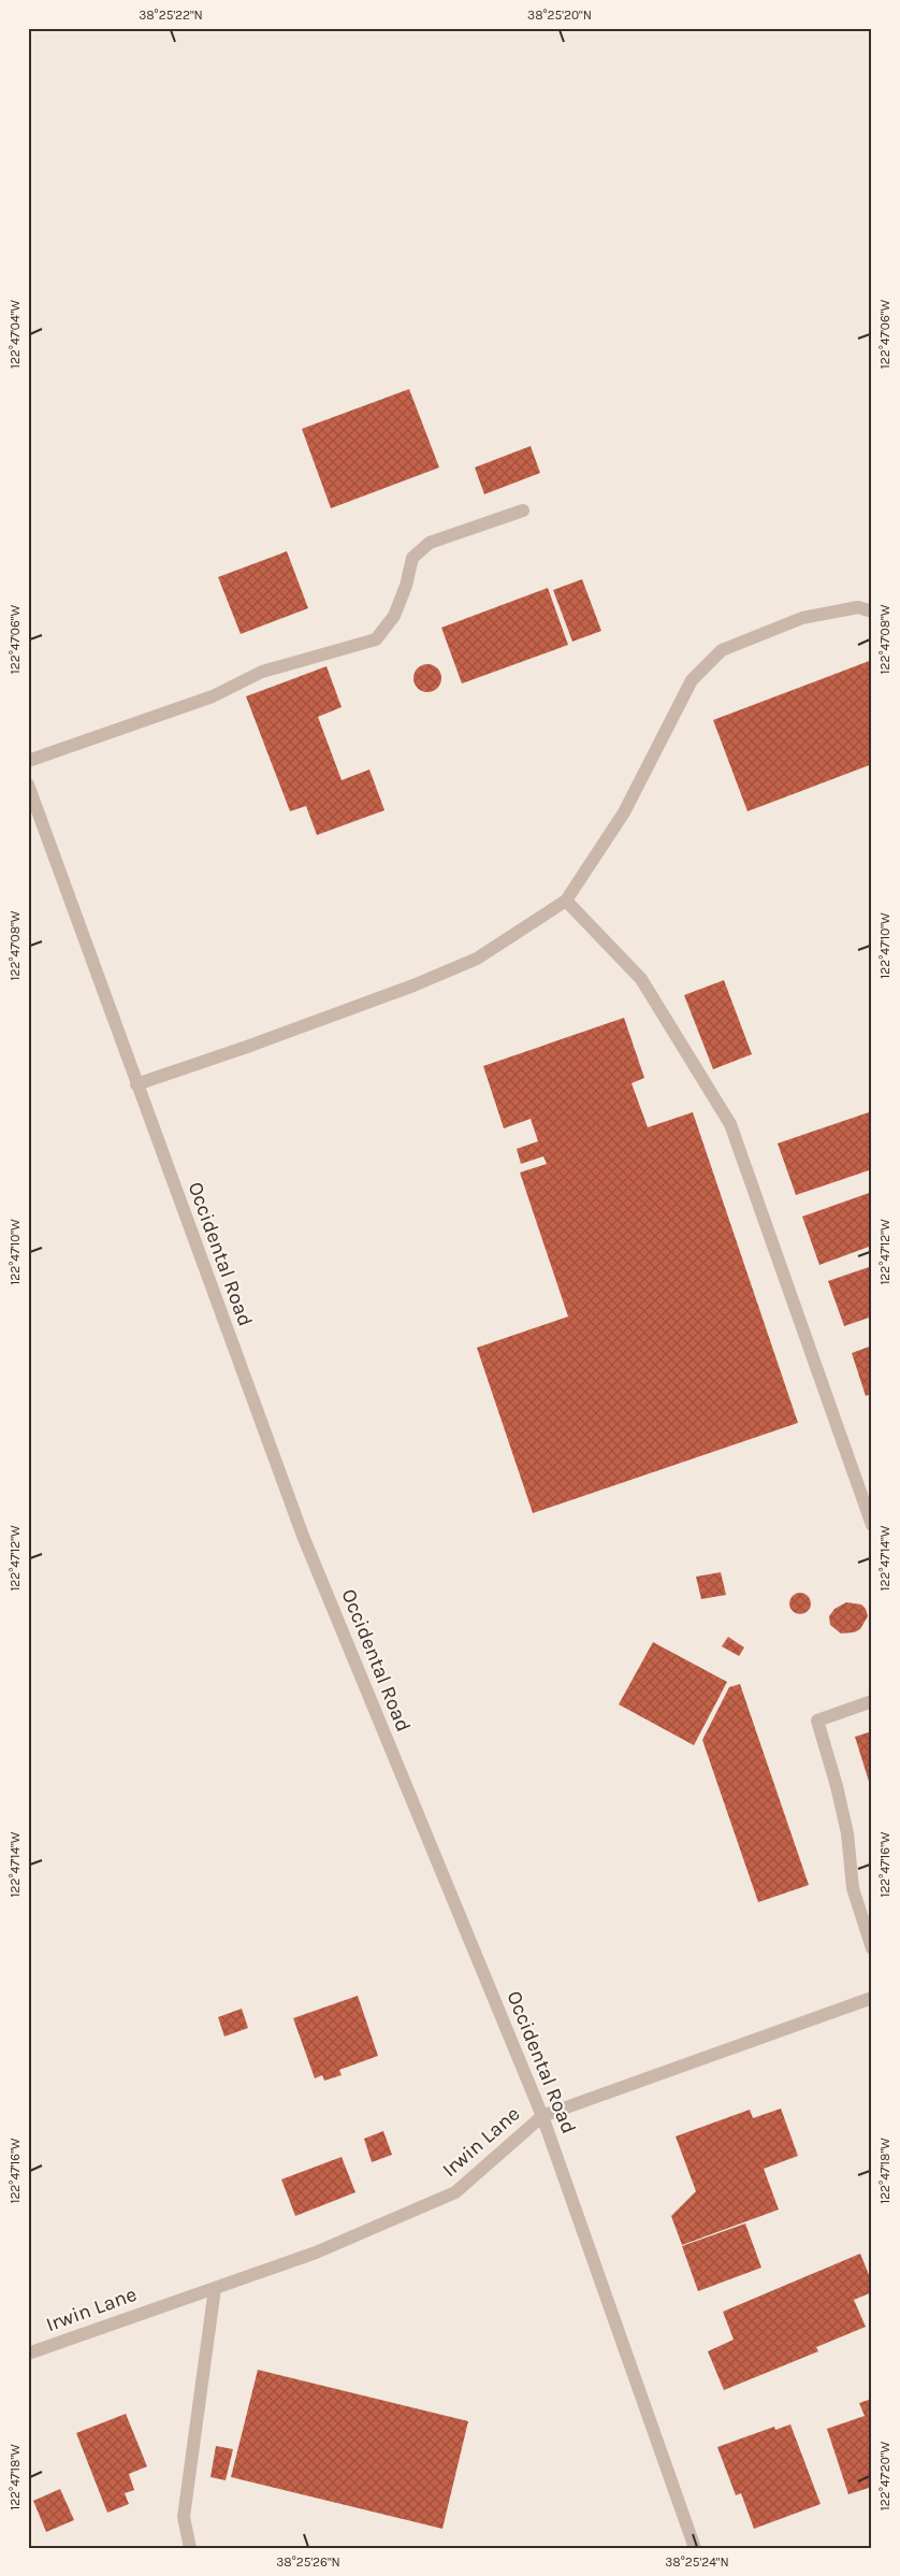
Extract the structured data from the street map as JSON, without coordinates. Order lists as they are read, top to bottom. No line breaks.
{"streets":{"street":["Occidental Road","Irwin Lane"]},"crossings":[["Occidental Road","Irwin Lane"]],"coordinates":["38°25'22\"N","38°25'20\"N","122°47'06\"W","122°47'04\"W","122°47'08\"W","122°47'10\"W","122°47'12\"W","122°47'14\"W","122°47'16\"W","122°47'18\"W","122°47'20\"W","38°25'26\"N","38°25'24\"N"]}
